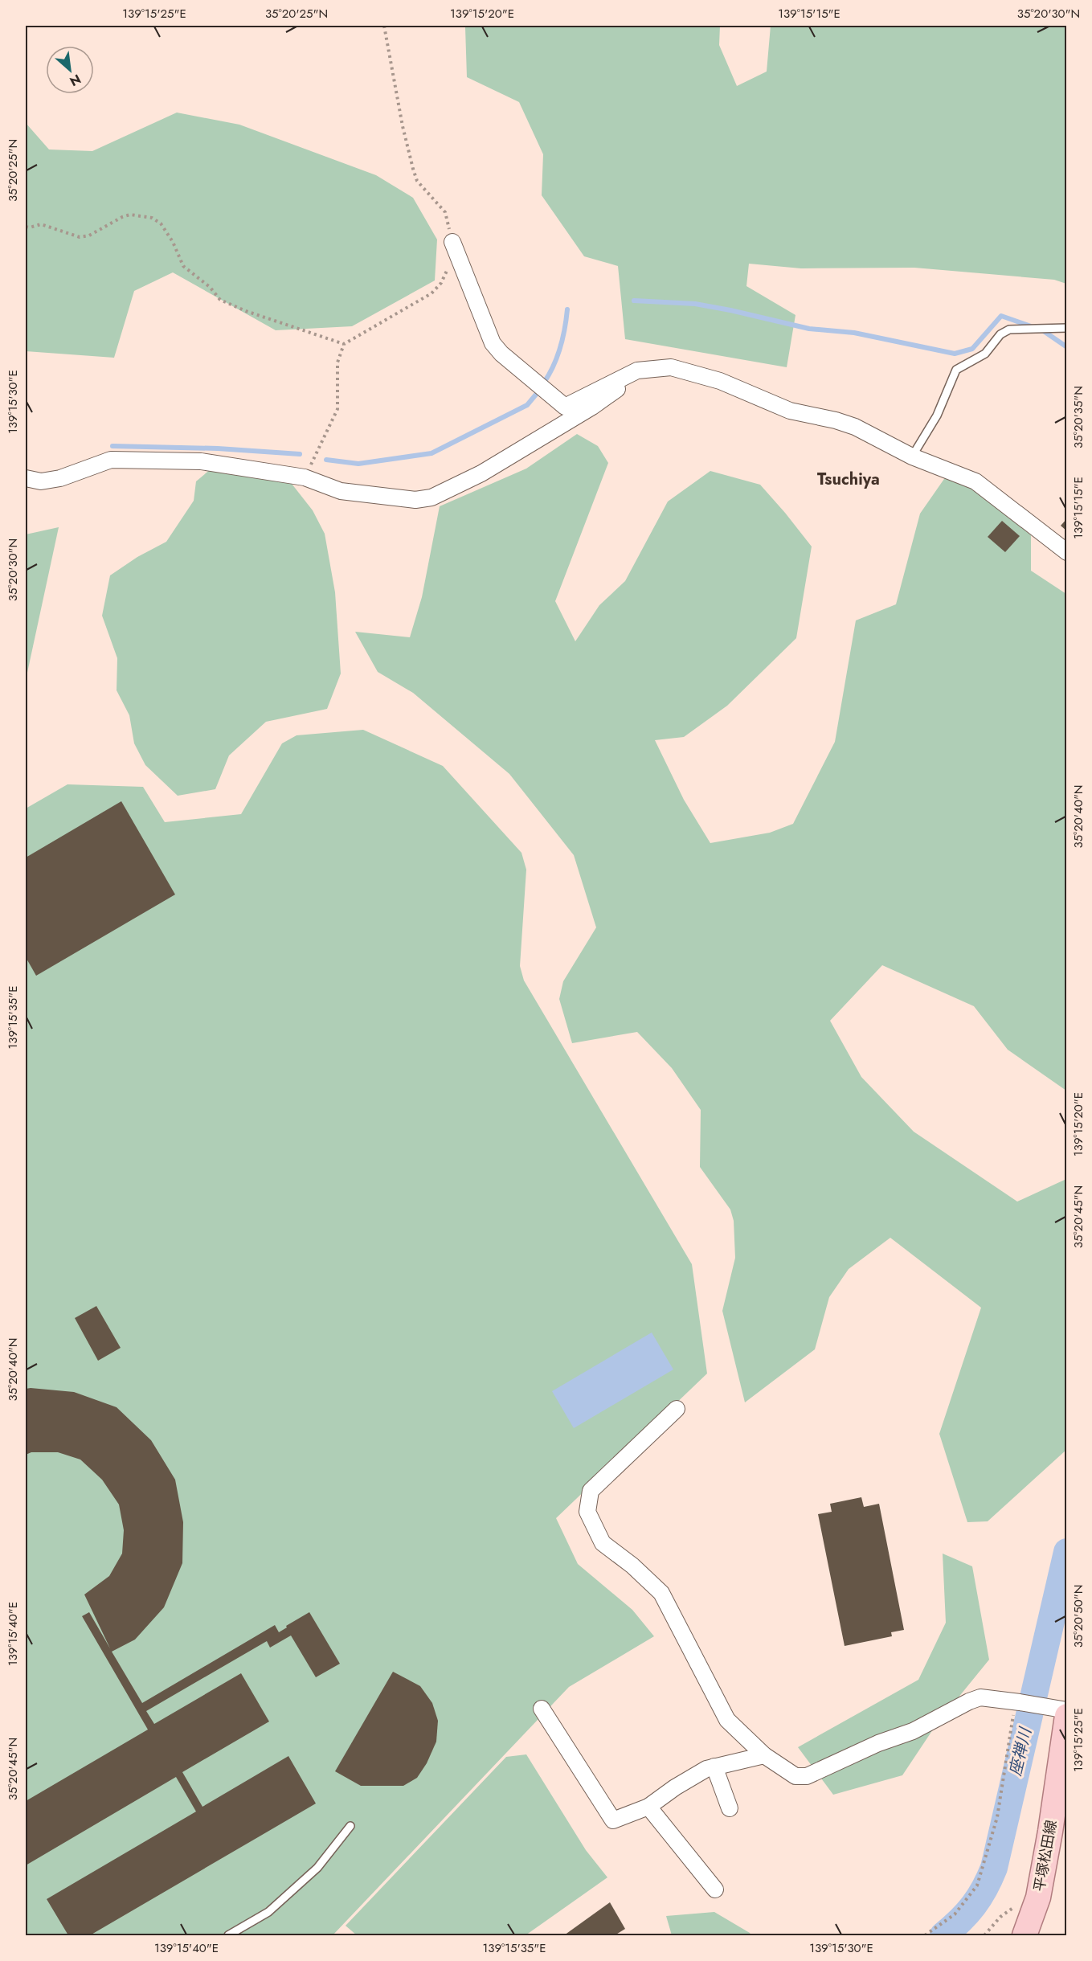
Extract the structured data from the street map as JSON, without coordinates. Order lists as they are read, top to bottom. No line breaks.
{"streets":{"main road":["平塚松田線"]},"districts":["Tsuchiya"],"water":["座禅川"],"north":"bottom right","coordinates":["139°15'25\"E","35°20'25\"N","139°15'20\"E","139°15'15\"E","35°20'30\"N","139°15'30\"E","35°20'35\"N","35°20'40\"N","139°15'35\"E","35°20'45\"N","35°20'50\"N","139°15'40\"E"]}
